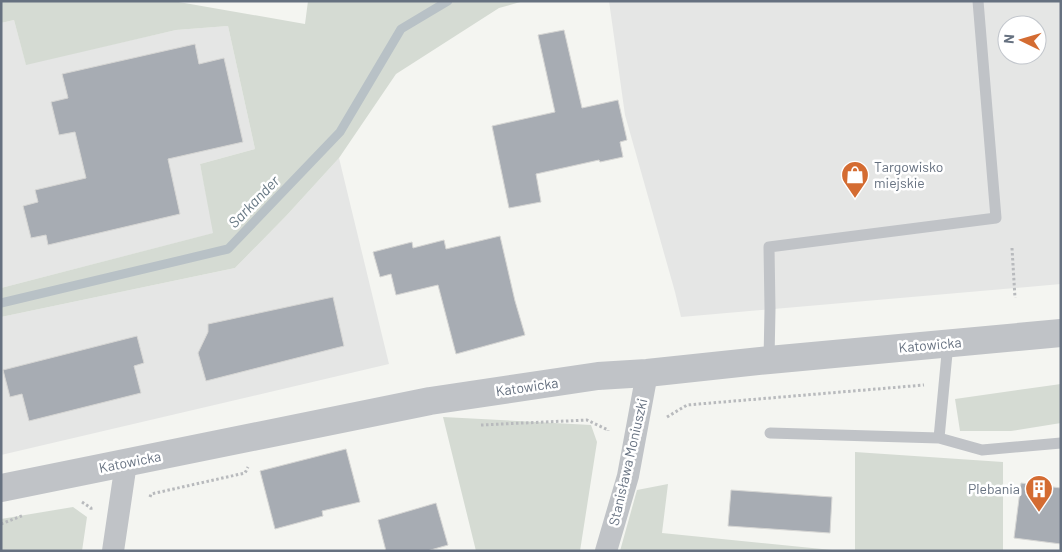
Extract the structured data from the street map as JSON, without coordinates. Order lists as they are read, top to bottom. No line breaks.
{"streets":{"street":["Katowicka","Stanisława Moniuszki"]},"crossings":[["Katowicka","Stanisława Moniuszki"]],"water":["Sarkander"],"places":{"shop":["Targowisko miejskie"],"building":["Plebania"]},"north":"left"}
